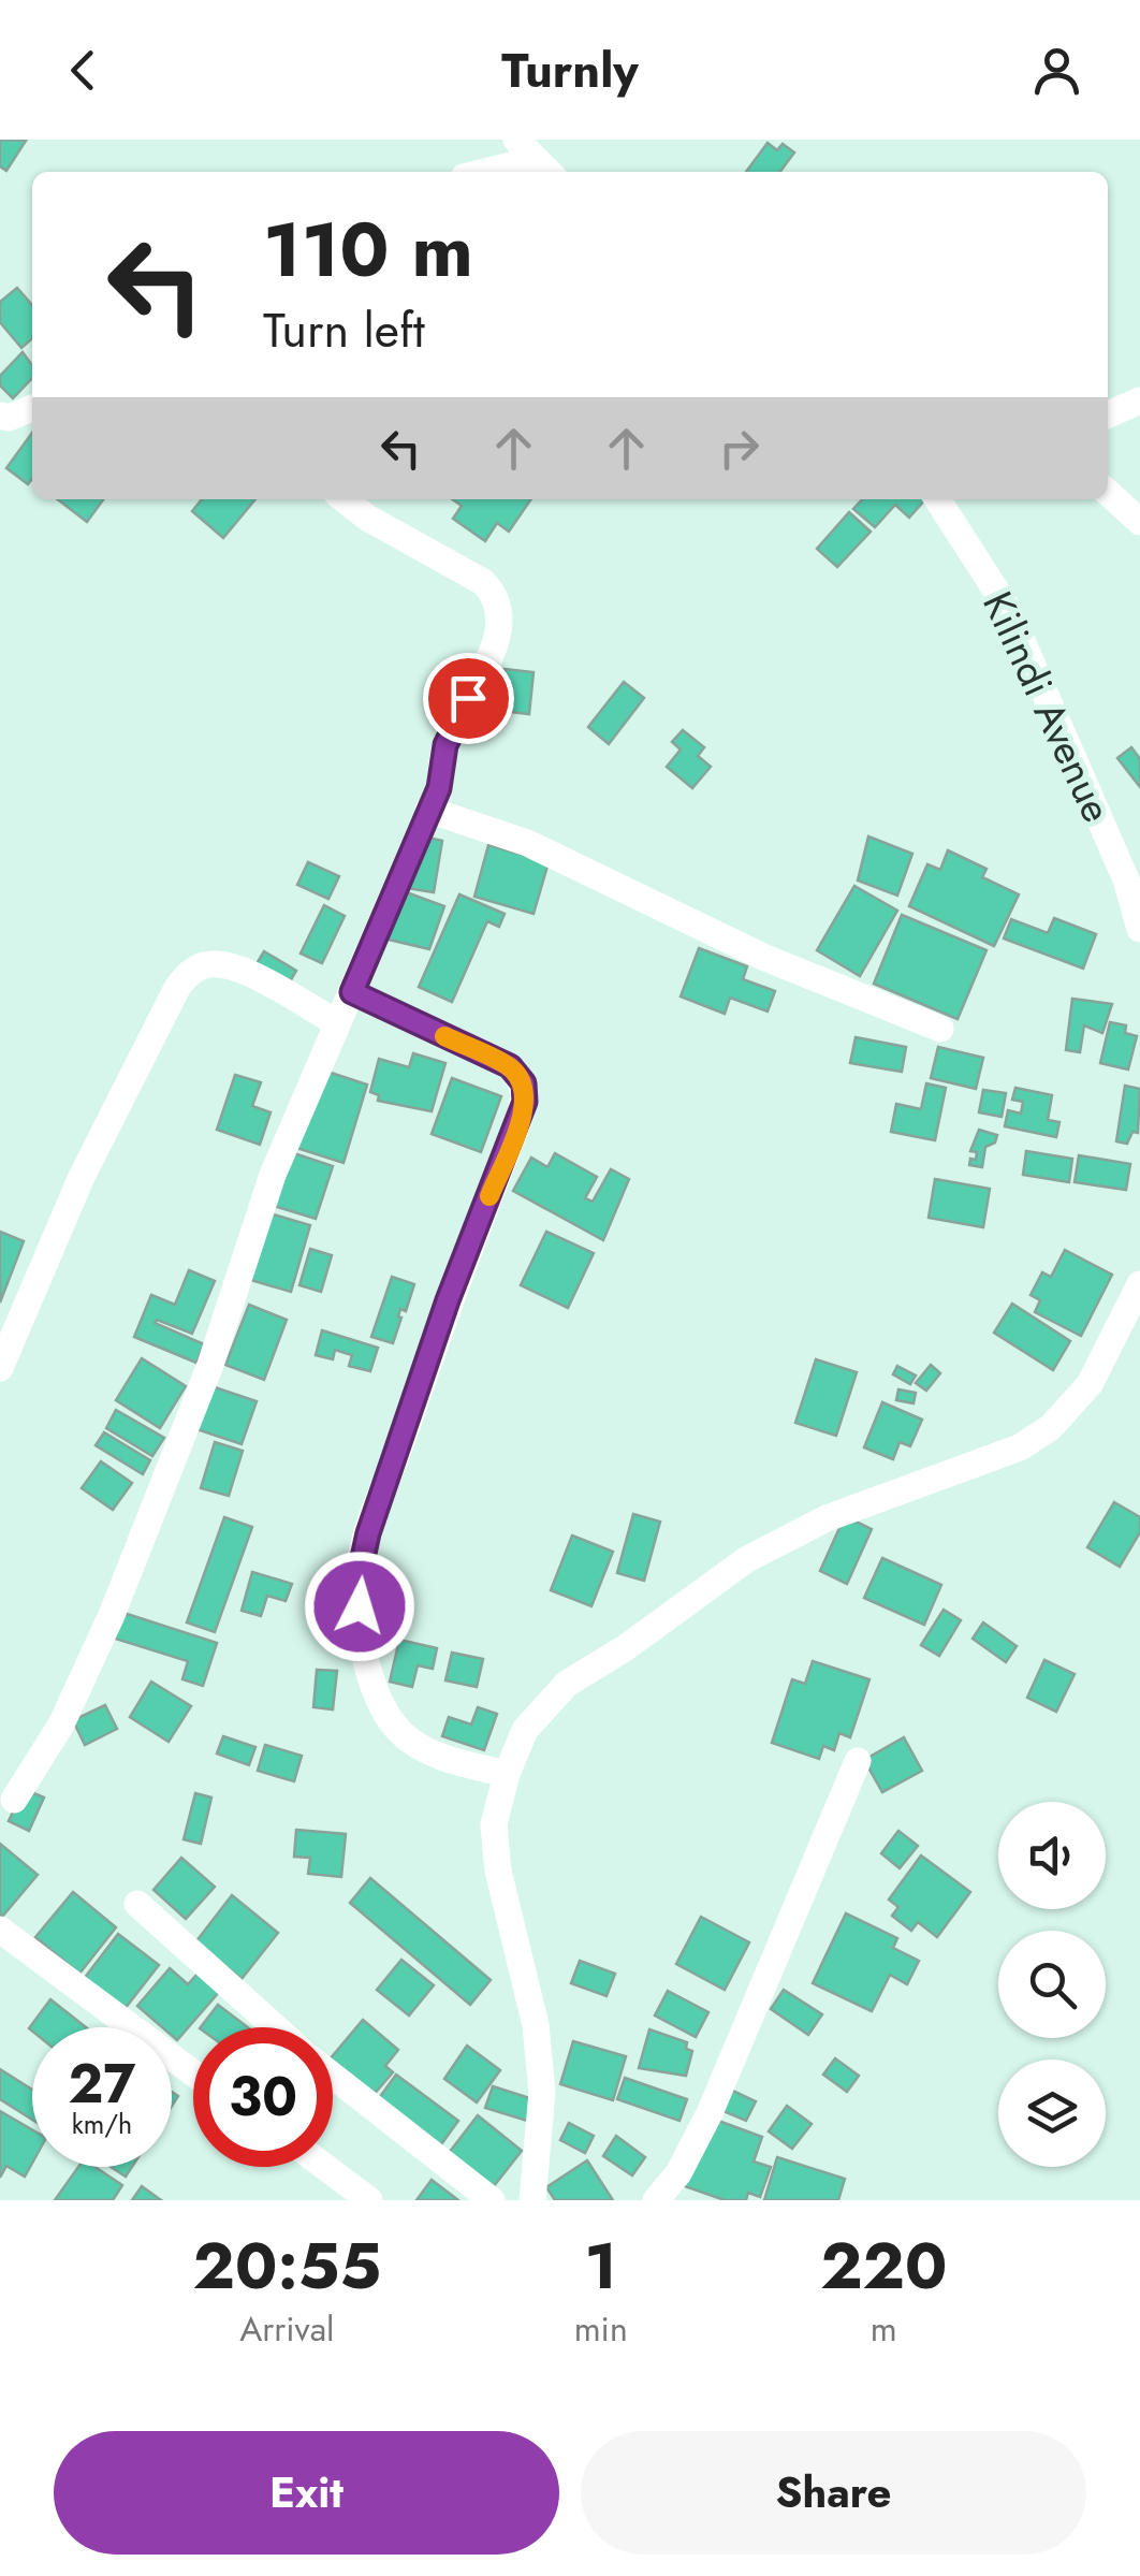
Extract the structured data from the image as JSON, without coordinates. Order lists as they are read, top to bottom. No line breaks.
{"streets":{"street":["Kilindi Avenue"]},"page":{"header":"Turnly","turn":["110 m","Turn left"],"speed":"27 km/h","limit":"30","eta":["20:55","Arrival","1","min","220","m"],"buttons":["Exit","Share"]}}
